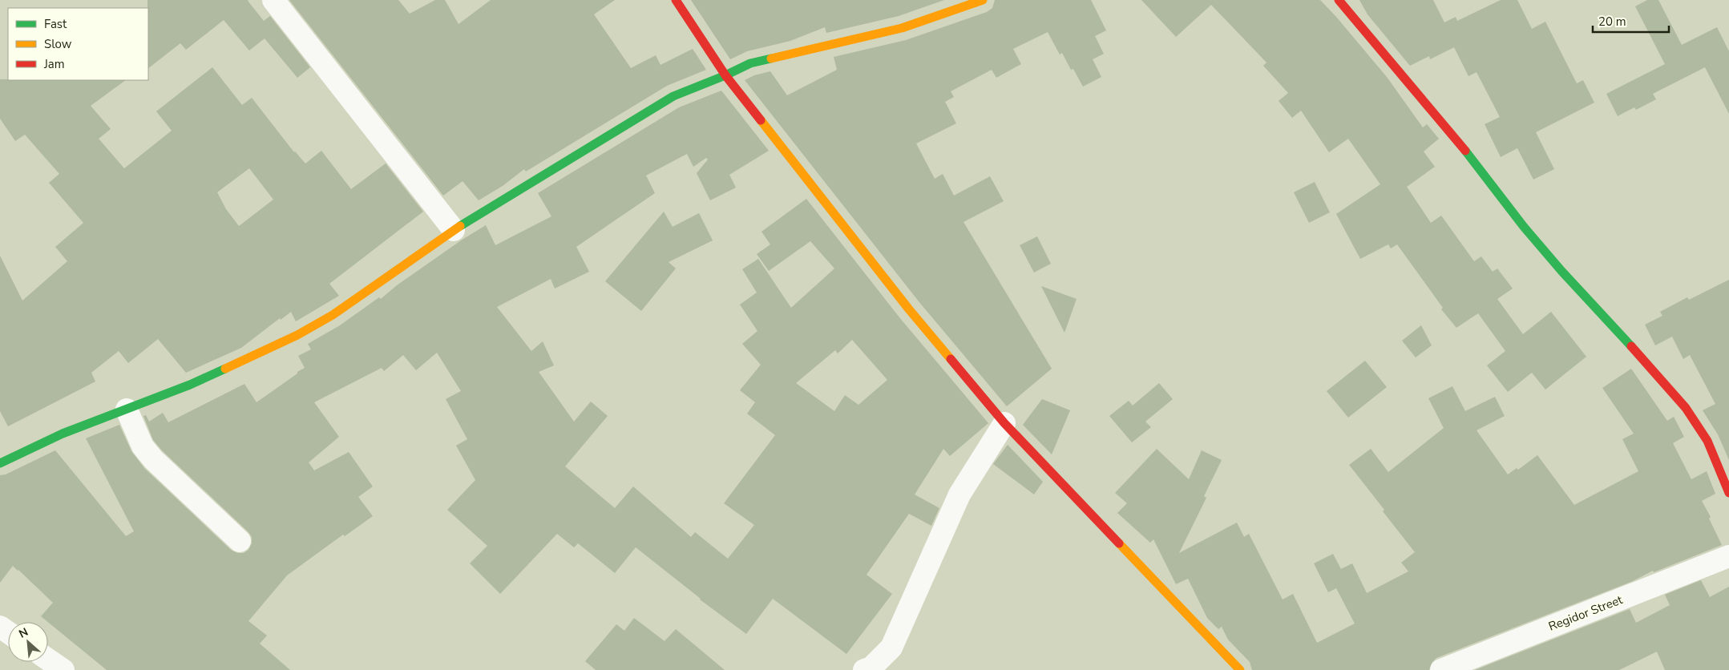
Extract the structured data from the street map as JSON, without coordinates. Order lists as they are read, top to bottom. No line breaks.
{"streets":{"street":["Regidor Street"]},"legend":["Fast","Slow","Jam"],"scale_bar":"20 m","north":"top left"}
